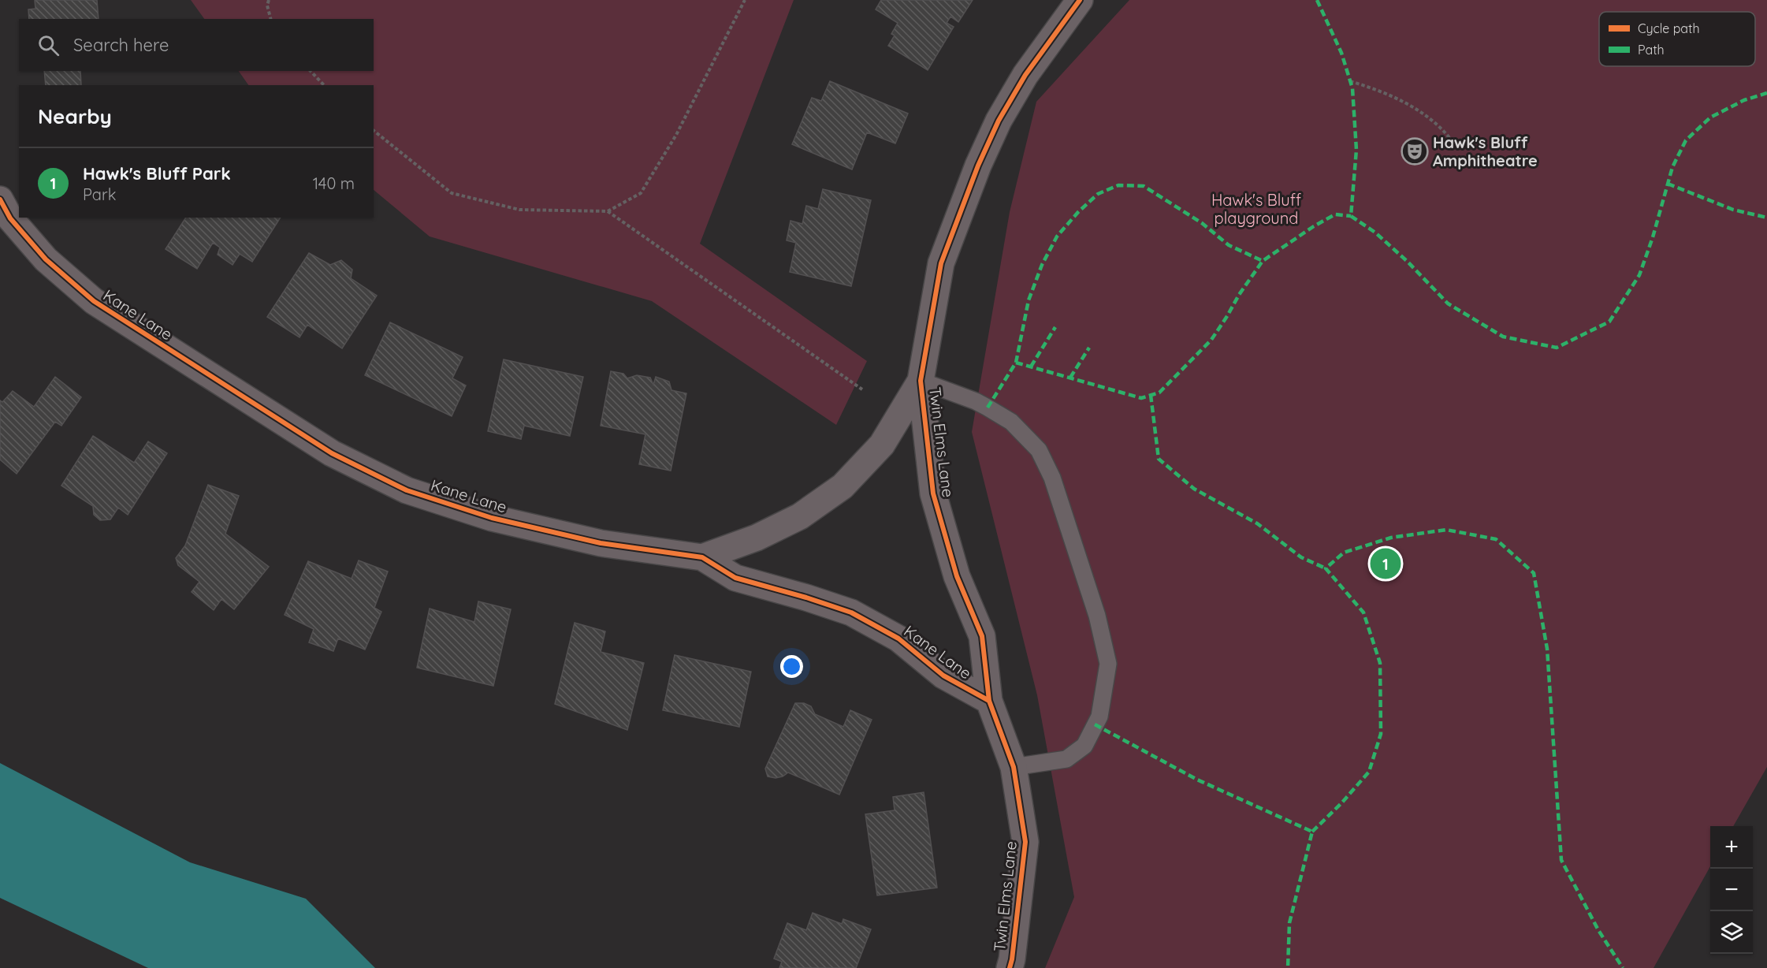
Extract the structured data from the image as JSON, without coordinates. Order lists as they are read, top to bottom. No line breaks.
{"streets":{"street":["Kane Lane","Twin Elms Lane"]},"crossings":[["Kane Lane","Twin Elms Lane"]],"parks":["Hawk's Bluff playground"],"places":{"theatre":["Hawk's Bluff Amphitheatre"]},"legend":["Cycle path","Path"],"page":{"search":"Search here","heading":"Nearby","list":[{"mark":"1","name":"Hawk's Bluff Park","note":"Park","value":"140 m"}],"pins":"1","map_buttons":["+","−"]}}
